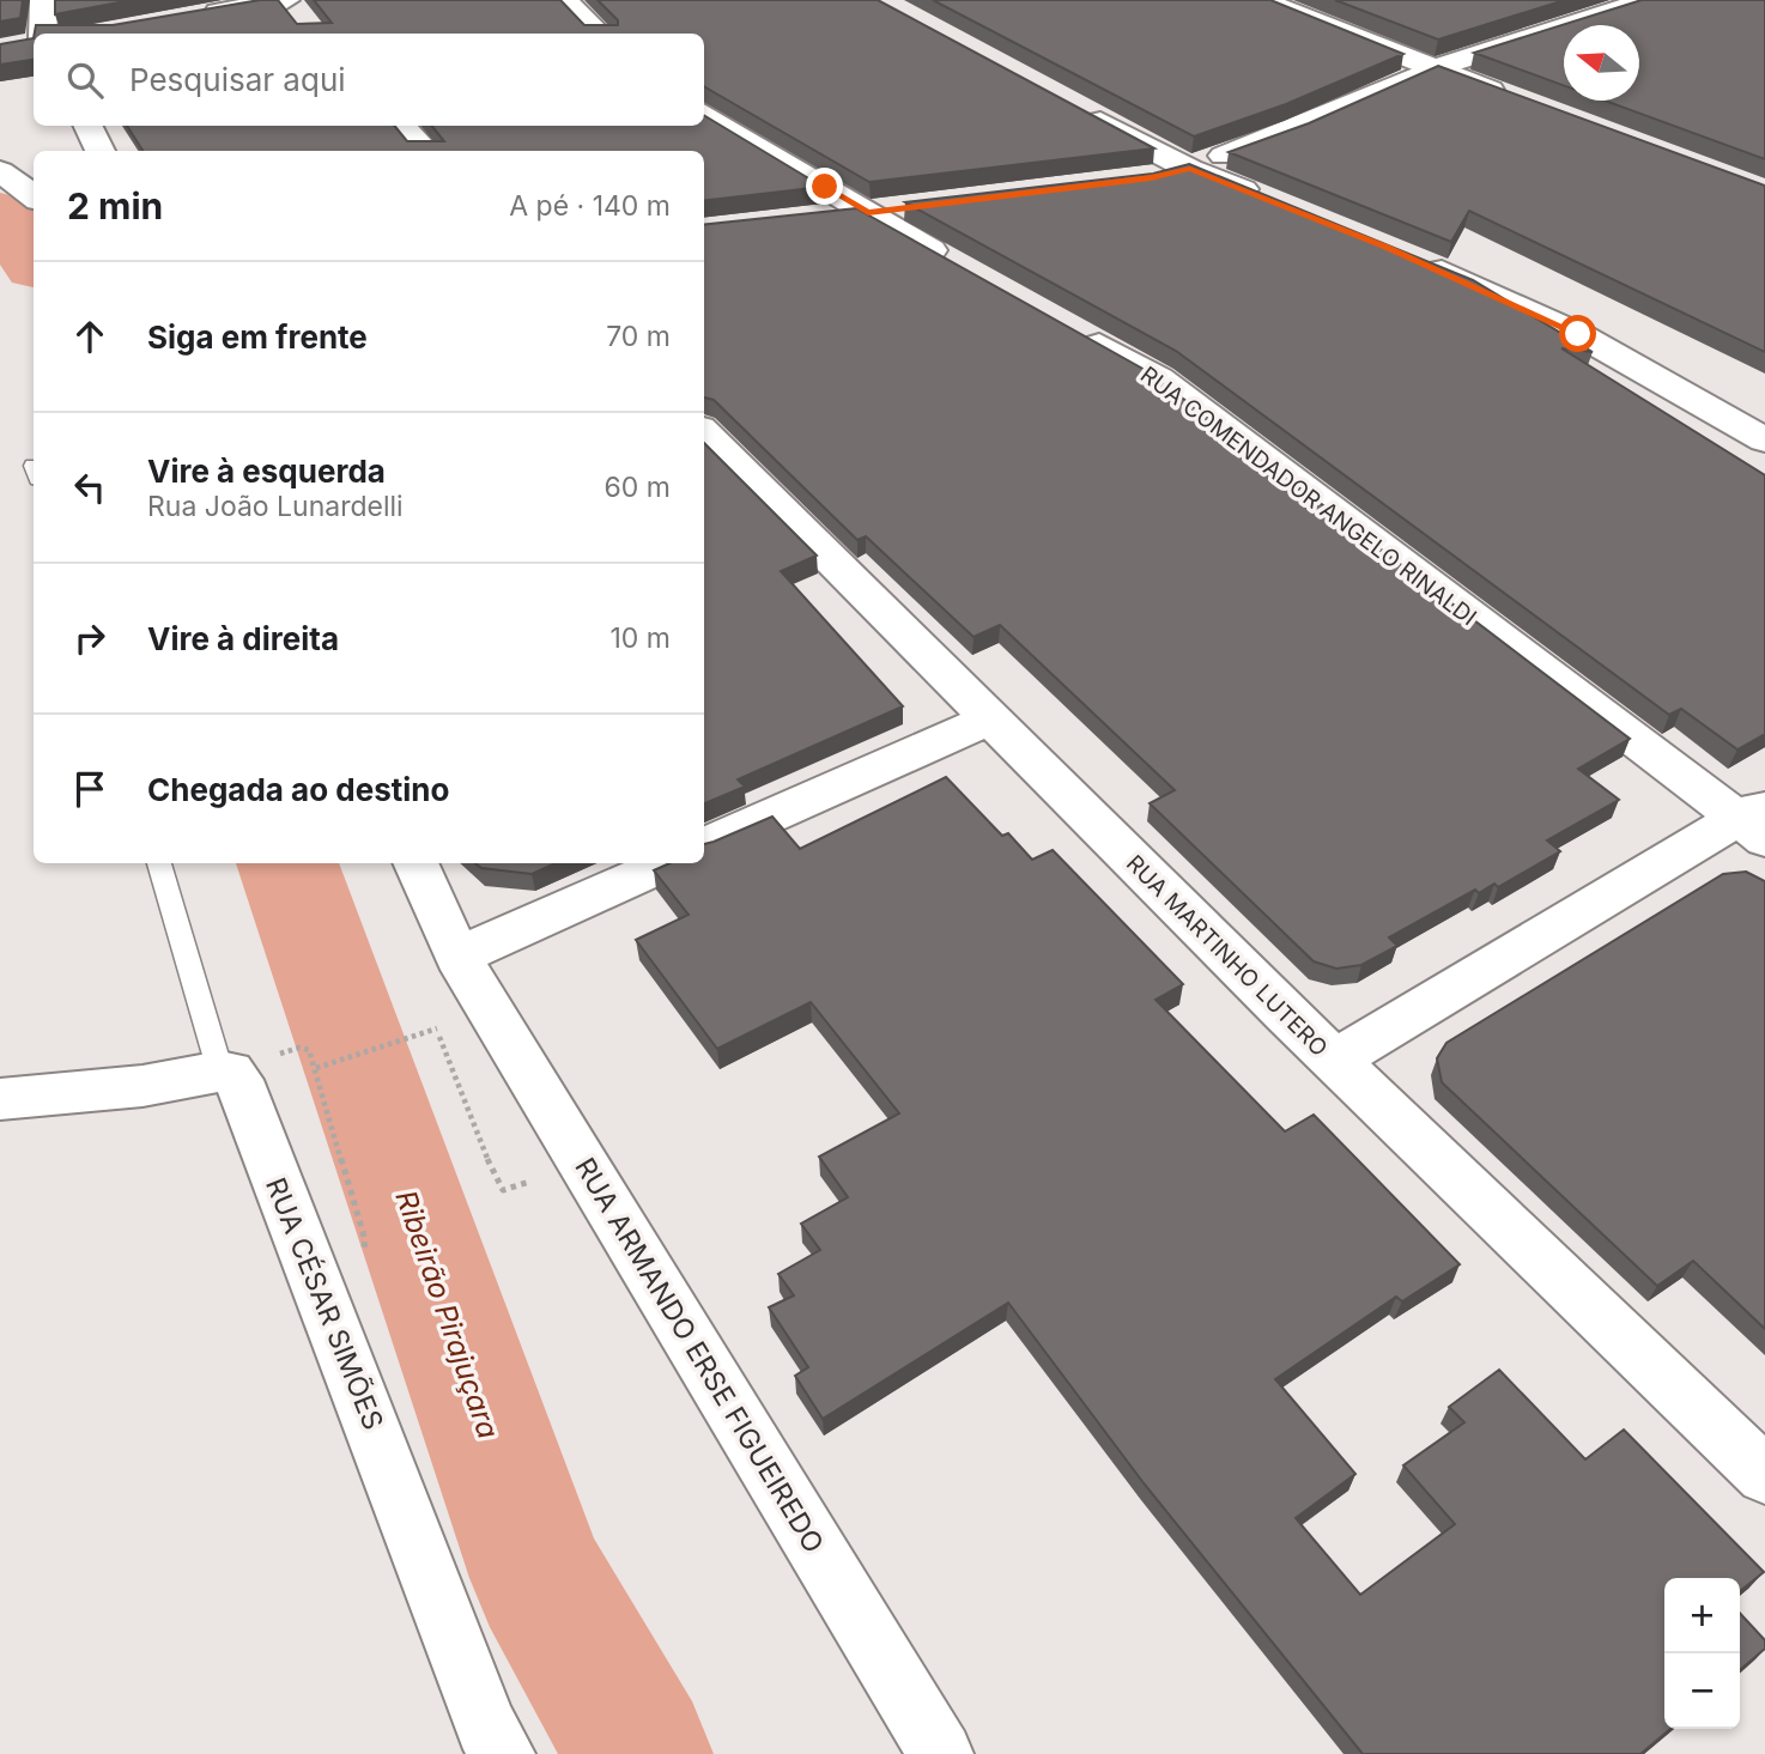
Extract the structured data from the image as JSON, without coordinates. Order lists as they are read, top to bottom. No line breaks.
{"streets":{"street":["RUA COMENDADOR ANGELO RINALDI","RUA MARTINHO LUTERO","RUA CÉSAR SIMÕES","RUA ARMANDO ERSE FIGUEIREDO"]},"water":["Ribeirão Pirajuçara"],"north":"left","page":{"search":"Pesquisar aqui","heading":["2 min","A pé · 140 m"],"list":[["Siga em frente","70 m"],["Vire à esquerda","Rua João Lunardelli","60 m"],["Vire à direita","10 m"],"Chegada ao destino"],"map_buttons":["+","−"]}}
